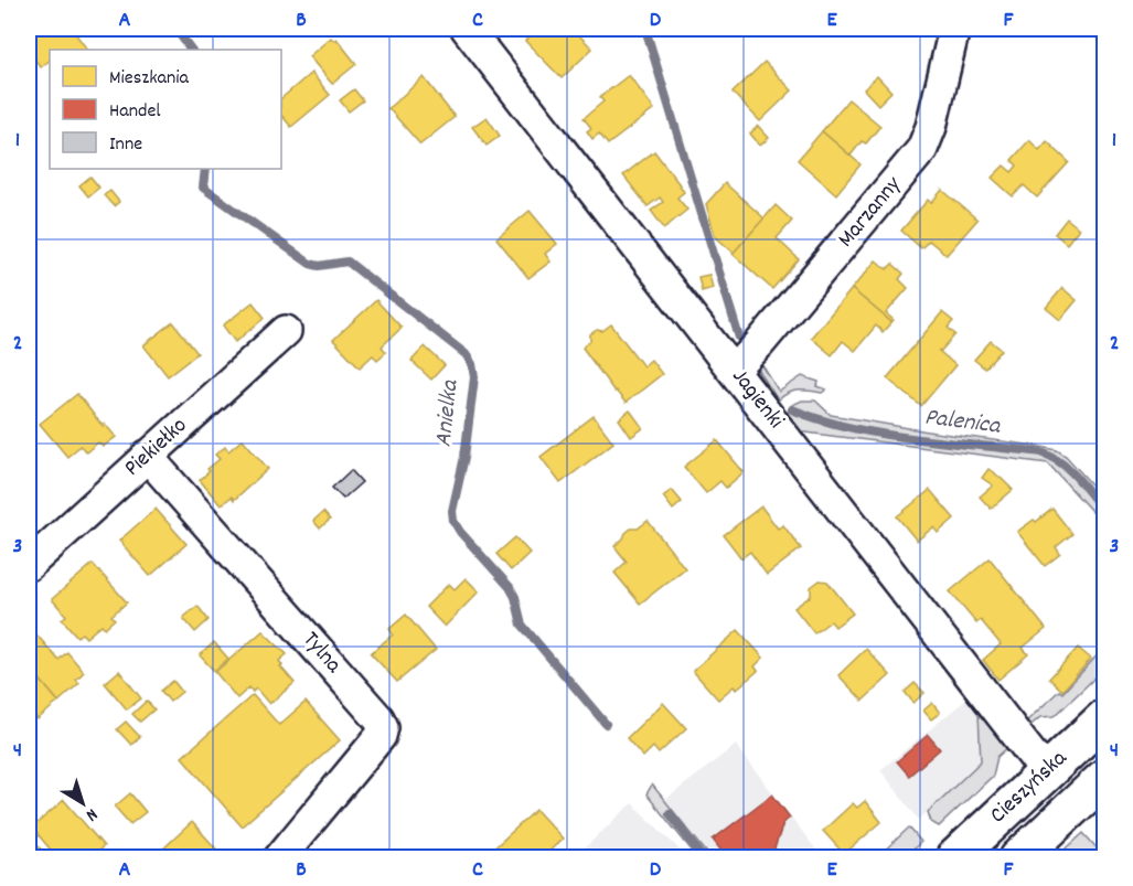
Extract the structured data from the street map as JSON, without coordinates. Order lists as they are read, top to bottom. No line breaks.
{"streets":{"main road":["Cieszyńska"],"street":["Marzanny","Jagienki","Piekiełko","Tylna"]},"crossings":[["Marzanny","Jagienki"],["Jagienki","Cieszyńska"],["Piekiełko","Tylna"]],"water":["Anielka","Palenica"],"legend":["Mieszkania","Handel","Inne"],"north":"bottom right","grid":{"columns":["A","B","C","D","E","F"],"rows":["1","2","3","4"]}}
